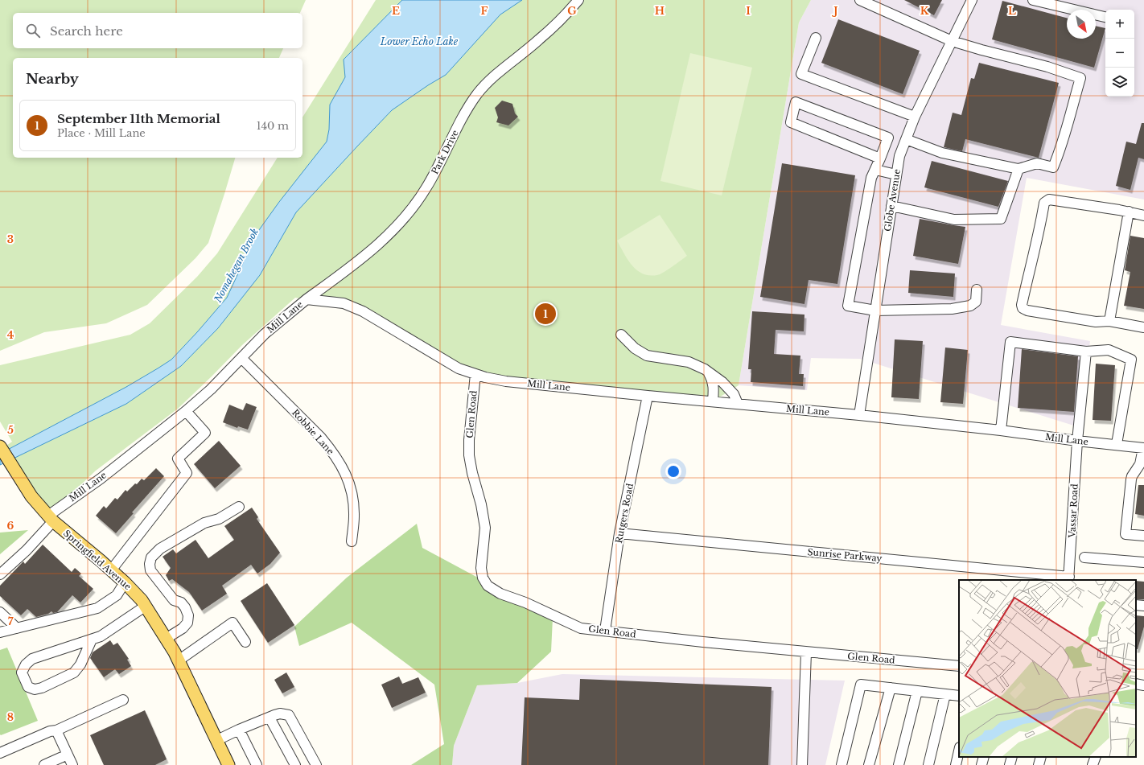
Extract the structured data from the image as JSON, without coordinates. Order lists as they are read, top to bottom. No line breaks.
{"streets":{"main road":["Springfield Avenue"],"street":["Park Drive","Globe Avenue","Mill Lane","Glen Road","Robbie Lane","Vassar Road","Rutgers Road","Sunrise Parkway"]},"crossings":[["Park Drive","Mill Lane"],["Globe Avenue","Mill Lane"],["Mill Lane","Glen Road"],["Mill Lane","Robbie Lane"],["Mill Lane","Vassar Road"],["Mill Lane","Rutgers Road"],["Mill Lane","Springfield Avenue"],["Glen Road","Rutgers Road"],["Vassar Road","Sunrise Parkway"],["Rutgers Road","Sunrise Parkway"]],"water":["Lower Echo Lake","Nomahegan Brook"],"north":"bottom right","page":{"map_buttons":["+","−"],"search":"Search here","heading":"Nearby","list":[{"mark":"1","name":"September 11th Memorial","note":"Place · Mill Lane","value":"140 m"}],"pins":"1"},"grid":{"columns":["E","F","G","H","I","J","K","L"],"rows":["3","4","5","6","7","8"]}}
